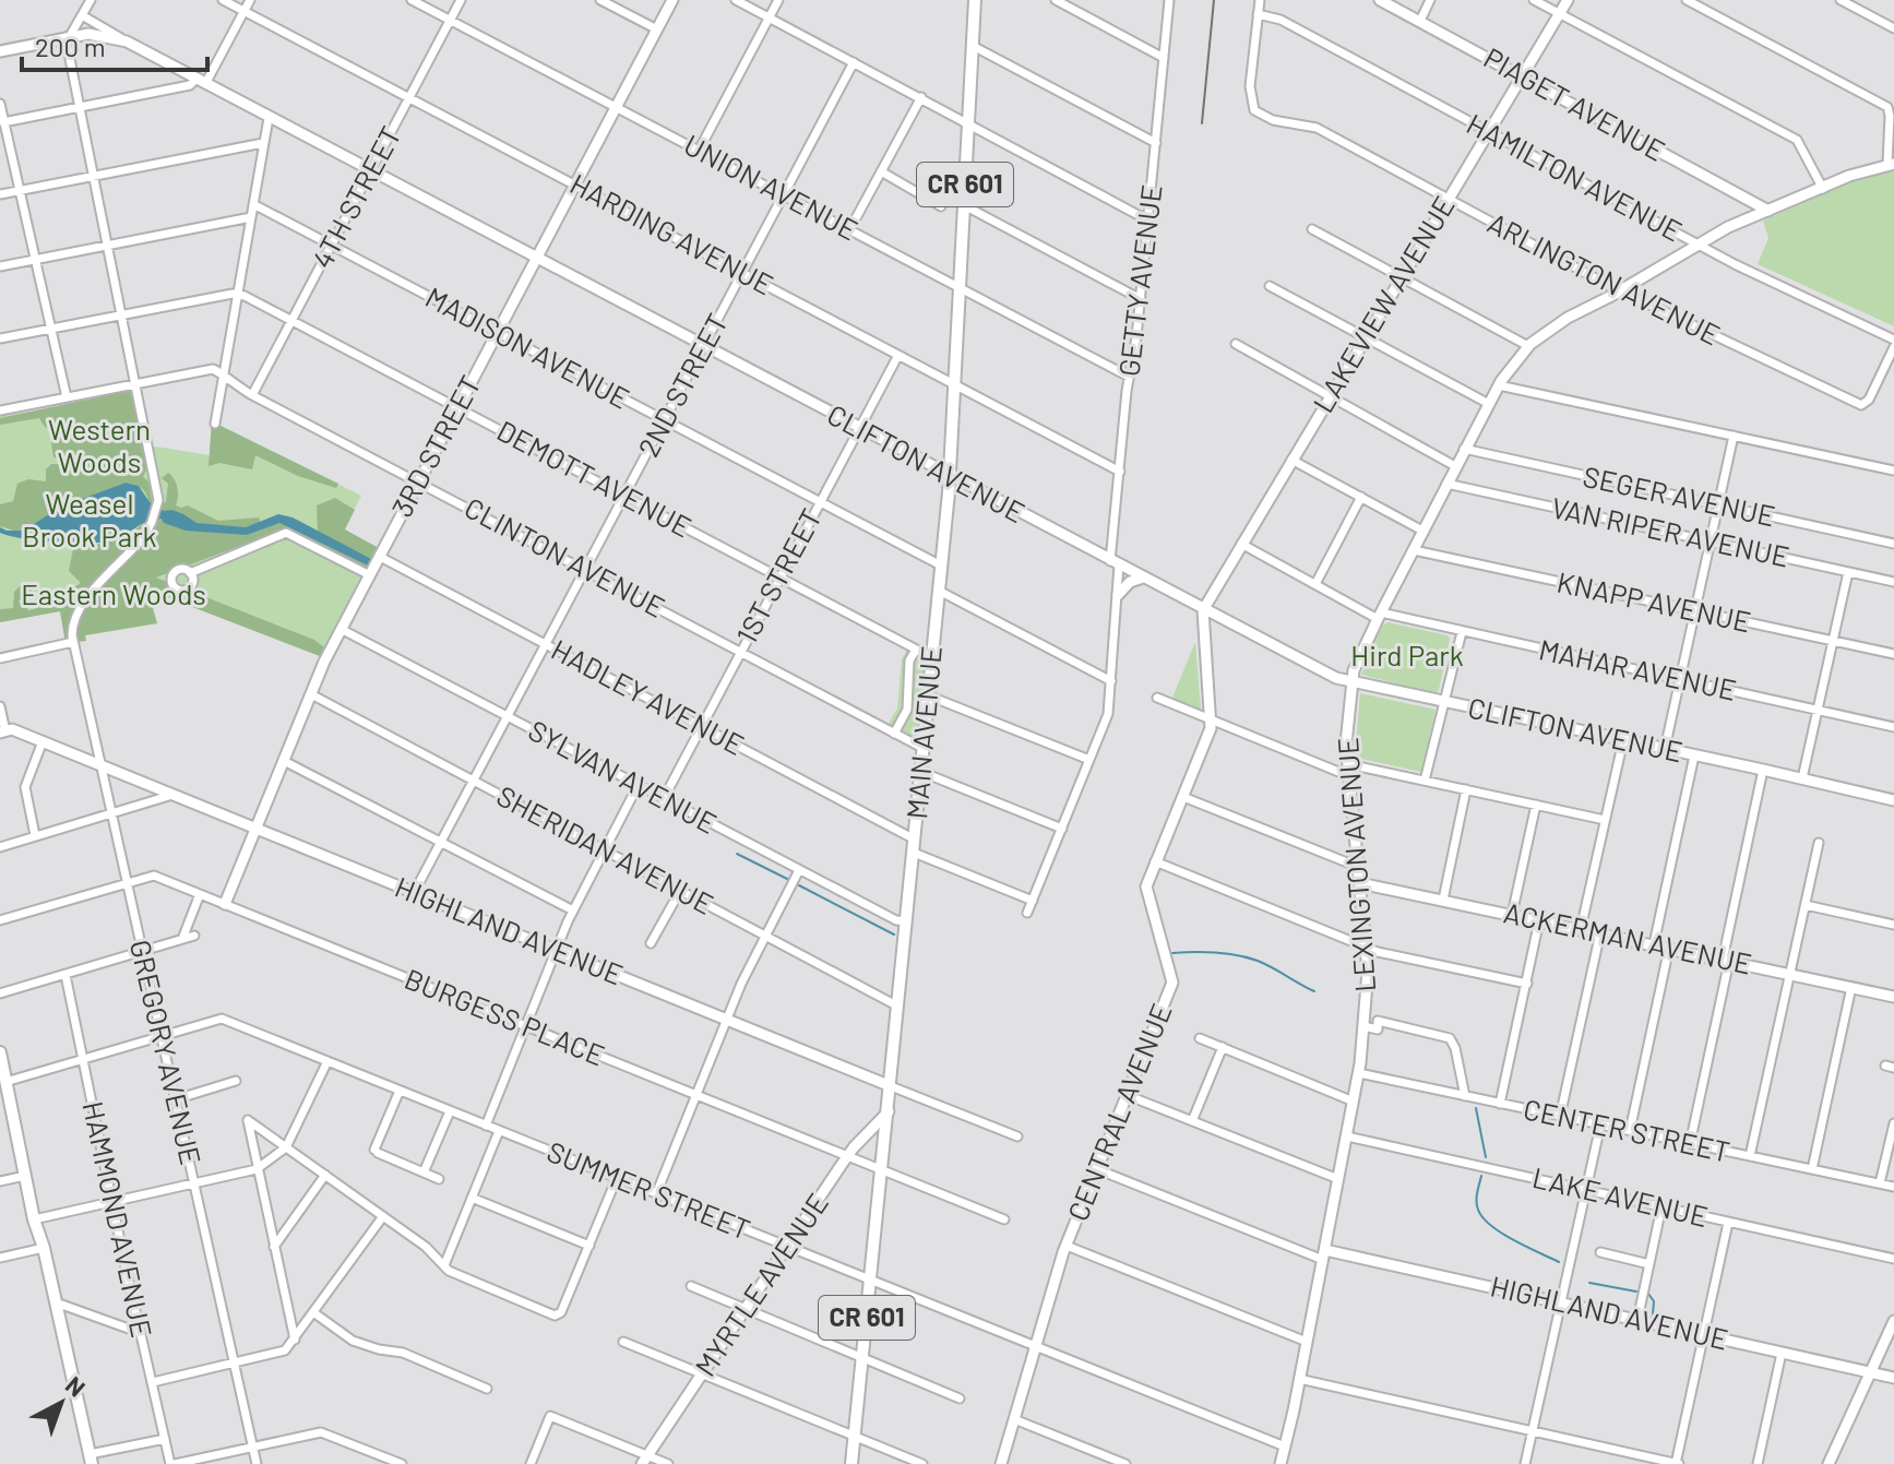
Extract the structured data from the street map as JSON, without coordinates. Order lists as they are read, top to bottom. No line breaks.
{"streets":{"main road":["CR 601","MAIN AVENUE"],"street":["PIAGET AVENUE","HAMILTON AVENUE","UNION AVENUE","4TH STREET","HARDING AVENUE","ARLINGTON AVENUE","GETTY AVENUE","LAKEVIEW AVENUE","MADISON AVENUE","2ND STREET","3RD STREET","CLIFTON AVENUE","DEMOTT AVENUE","SEGER AVENUE","VAN RIPER AVENUE","CLINTON AVENUE","1ST STREET","KNAPP AVENUE","MAHAR AVENUE","HADLEY AVENUE","SYLVAN AVENUE","SHERIDAN AVENUE","LEXINGTON AVENUE","HIGHLAND AVENUE","ACKERMAN AVENUE","BURGESS PLACE","GREGORY AVENUE","CENTRAL AVENUE","CENTER STREET","SUMMER STREET","LAKE AVENUE","HAMMOND AVENUE","MYRTLE AVENUE"]},"crossings":[["PIAGET AVENUE","LAKEVIEW AVENUE"],["PIAGET AVENUE","LEXINGTON AVENUE"],["HAMILTON AVENUE","ARLINGTON AVENUE"],["HAMILTON AVENUE","LAKEVIEW AVENUE"],["HAMILTON AVENUE","LEXINGTON AVENUE"],["UNION AVENUE","4TH STREET"],["UNION AVENUE","GETTY AVENUE"],["UNION AVENUE","2ND STREET"],["UNION AVENUE","3RD STREET"],["UNION AVENUE","MAIN AVENUE"],["4TH STREET","HARDING AVENUE"],["4TH STREET","MADISON AVENUE"],["4TH STREET","CLIFTON AVENUE"],["4TH STREET","DEMOTT AVENUE"],["4TH STREET","CLINTON AVENUE"],["HARDING AVENUE","GETTY AVENUE"],["HARDING AVENUE","2ND STREET"],["HARDING AVENUE","3RD STREET"],["HARDING AVENUE","1ST STREET"],["HARDING AVENUE","MAIN AVENUE"],["ARLINGTON AVENUE","LAKEVIEW AVENUE"],["ARLINGTON AVENUE","LEXINGTON AVENUE"],["GETTY AVENUE","CLIFTON AVENUE"],["GETTY AVENUE","HADLEY AVENUE"],["LAKEVIEW AVENUE","CLIFTON AVENUE"],["LAKEVIEW AVENUE","MAHAR AVENUE"],["LAKEVIEW AVENUE","CENTRAL AVENUE"],["MADISON AVENUE","2ND STREET"],["MADISON AVENUE","3RD STREET"],["MADISON AVENUE","1ST STREET"],["MADISON AVENUE","MAIN AVENUE"],["2ND STREET","CLIFTON AVENUE"],["2ND STREET","DEMOTT AVENUE"],["2ND STREET","CLINTON AVENUE"],["2ND STREET","HADLEY AVENUE"],["2ND STREET","SYLVAN AVENUE"],["2ND STREET","SHERIDAN AVENUE"],["2ND STREET","HIGHLAND AVENUE"],["3RD STREET","CLIFTON AVENUE"],["3RD STREET","DEMOTT AVENUE"],["3RD STREET","CLINTON AVENUE"],["3RD STREET","HADLEY AVENUE"],["3RD STREET","SYLVAN AVENUE"],["3RD STREET","SHERIDAN AVENUE"],["3RD STREET","HIGHLAND AVENUE"],["3RD STREET","BURGESS PLACE"],["CLIFTON AVENUE","1ST STREET"],["CLIFTON AVENUE","MAIN AVENUE"],["CLIFTON AVENUE","LEXINGTON AVENUE"],["CLIFTON AVENUE","CENTRAL AVENUE"],["DEMOTT AVENUE","1ST STREET"],["DEMOTT AVENUE","MAIN AVENUE"],["SEGER AVENUE","LEXINGTON AVENUE"],["VAN RIPER AVENUE","LEXINGTON AVENUE"],["CLINTON AVENUE","1ST STREET"],["CLINTON AVENUE","MAIN AVENUE"],["1ST STREET","HADLEY AVENUE"],["1ST STREET","SYLVAN AVENUE"],["KNAPP AVENUE","LEXINGTON AVENUE"],["MAHAR AVENUE","LEXINGTON AVENUE"],["HADLEY AVENUE","MAIN AVENUE"],["MAIN AVENUE","SYLVAN AVENUE"],["MAIN AVENUE","SHERIDAN AVENUE"],["MAIN AVENUE","HIGHLAND AVENUE"],["MAIN AVENUE","BURGESS PLACE"],["MAIN AVENUE","SUMMER STREET"],["MAIN AVENUE","MYRTLE AVENUE"],["LEXINGTON AVENUE","HIGHLAND AVENUE"],["LEXINGTON AVENUE","ACKERMAN AVENUE"],["LEXINGTON AVENUE","CENTER STREET"],["LEXINGTON AVENUE","SUMMER STREET"],["LEXINGTON AVENUE","LAKE AVENUE"],["HIGHLAND AVENUE","GREGORY AVENUE"],["HIGHLAND AVENUE","CENTRAL AVENUE"],["BURGESS PLACE","GREGORY AVENUE"],["BURGESS PLACE","MYRTLE AVENUE"],["GREGORY AVENUE","SUMMER STREET"],["CENTRAL AVENUE","SUMMER STREET"],["SUMMER STREET","HAMMOND AVENUE"],["SUMMER STREET","MYRTLE AVENUE"]],"parks":["Western Woods","Weasel Brook Park","Eastern Woods","Hird Park"],"scale_bar":"200 m","north":"top right"}
